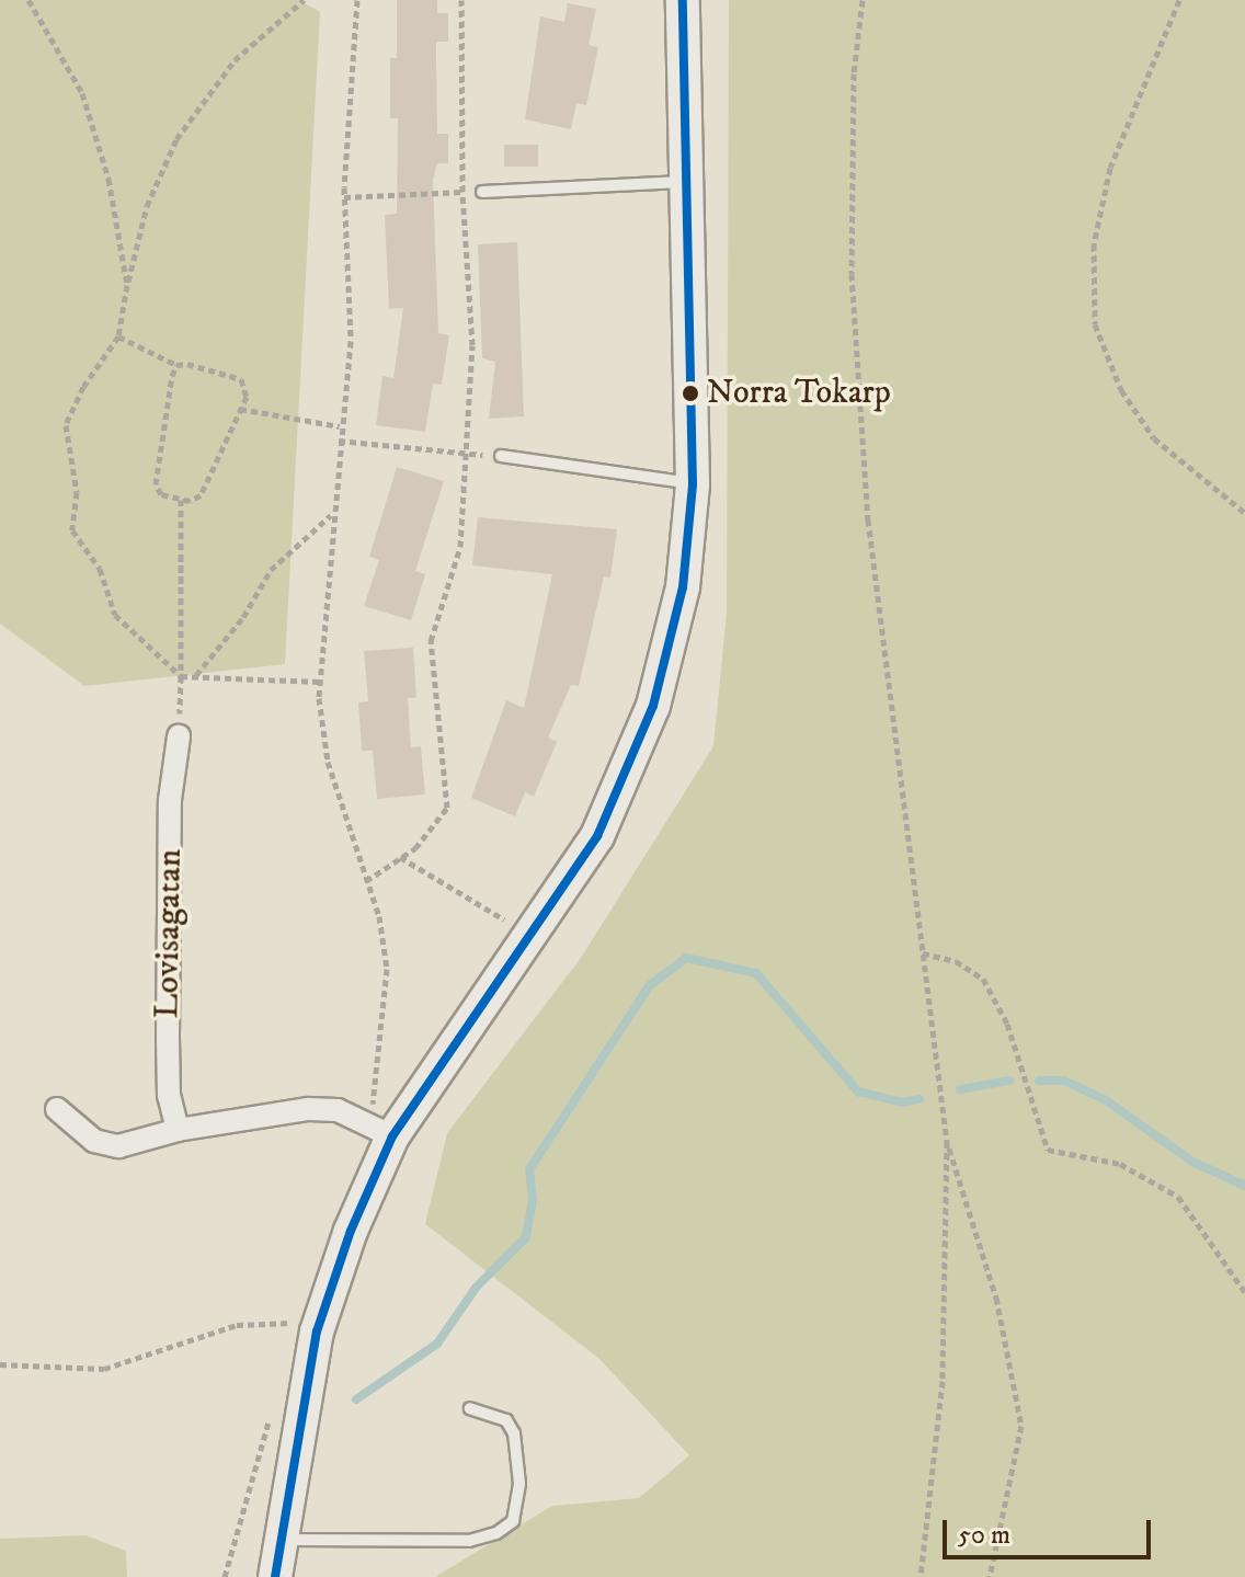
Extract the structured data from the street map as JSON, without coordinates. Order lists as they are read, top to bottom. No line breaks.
{"streets":{"street":["Lovisagatan"]},"places":["Norra Tokarp"],"scale_bar":"50 m"}
